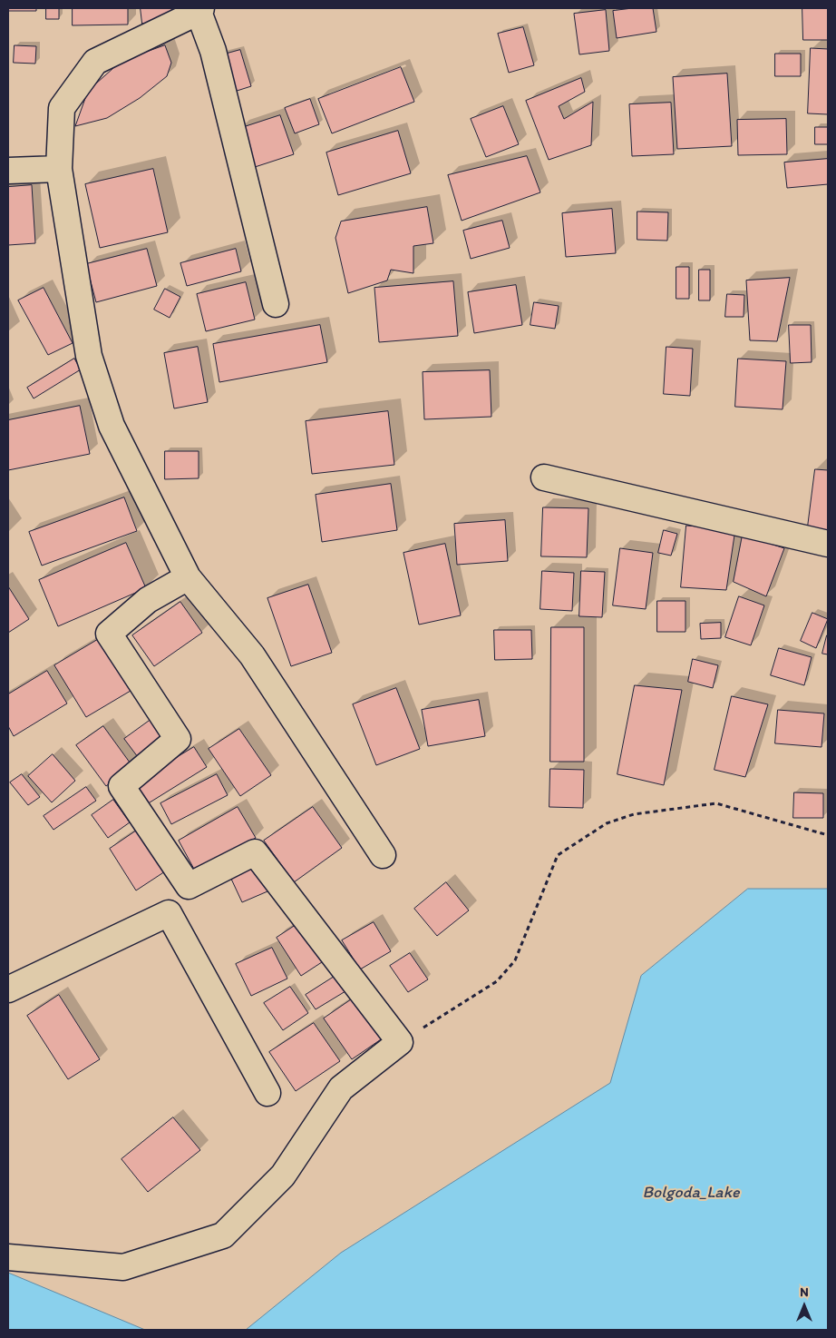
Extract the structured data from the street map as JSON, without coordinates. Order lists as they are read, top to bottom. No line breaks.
{"water":["Bolgoda_Lake"],"north":"top"}
